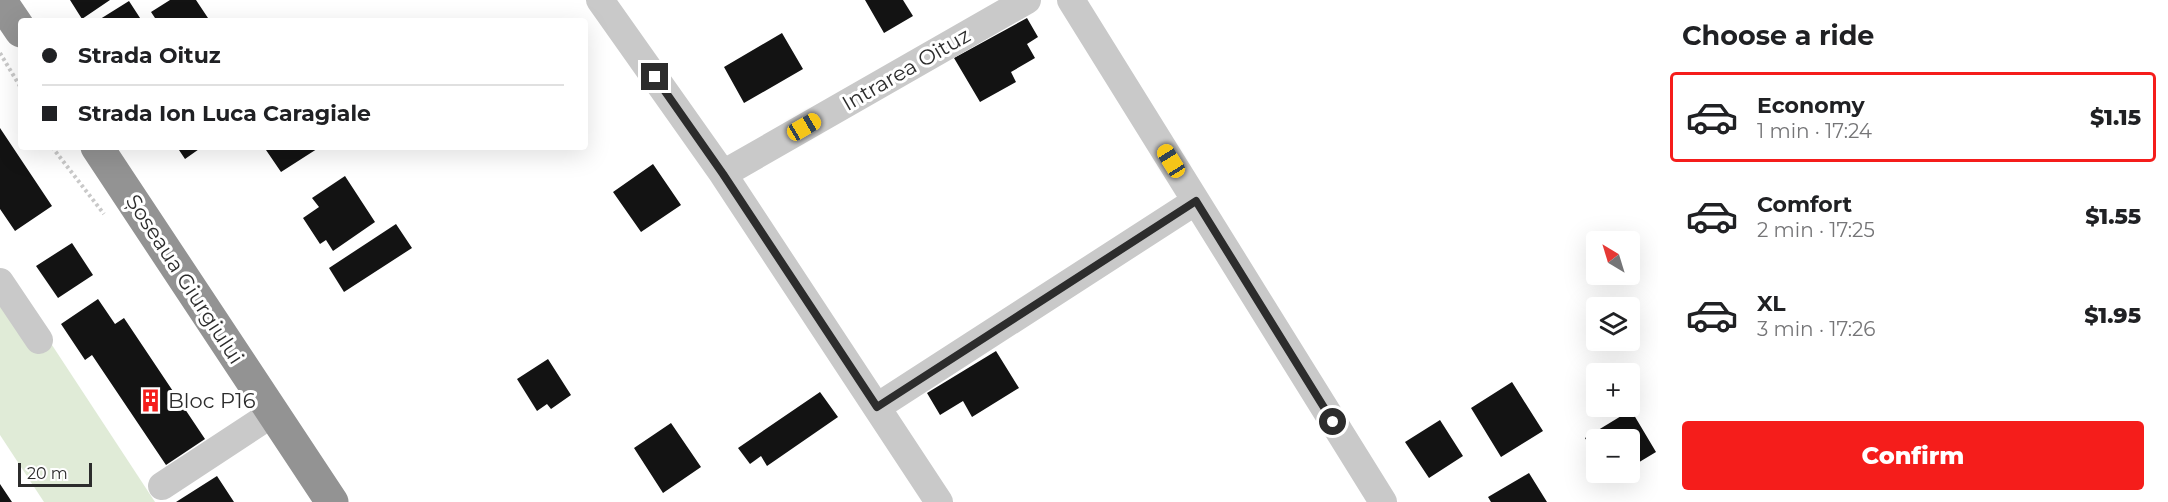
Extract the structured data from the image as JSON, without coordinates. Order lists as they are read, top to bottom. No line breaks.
{"streets":{"highway":["Șoseaua Giurgiului"],"street":["Intrarea Oituz"]},"places":{"building":["Bloc P16"]},"scale_bar":"20 m","north":"top left","page":{"heading":"Choose a ride","banner":["Strada Oituz","Strada Ion Luca Caragiale"],"list":[{"name":"Economy","note":"1 min · 17:24","value":"$1.15"},{"name":"Comfort","note":"2 min · 17:25","value":"$1.55"},{"name":"XL","note":"3 min · 17:26","value":"$1.95"}],"map_buttons":["+","−"],"buttons":"Confirm","scale":"20 m"}}
